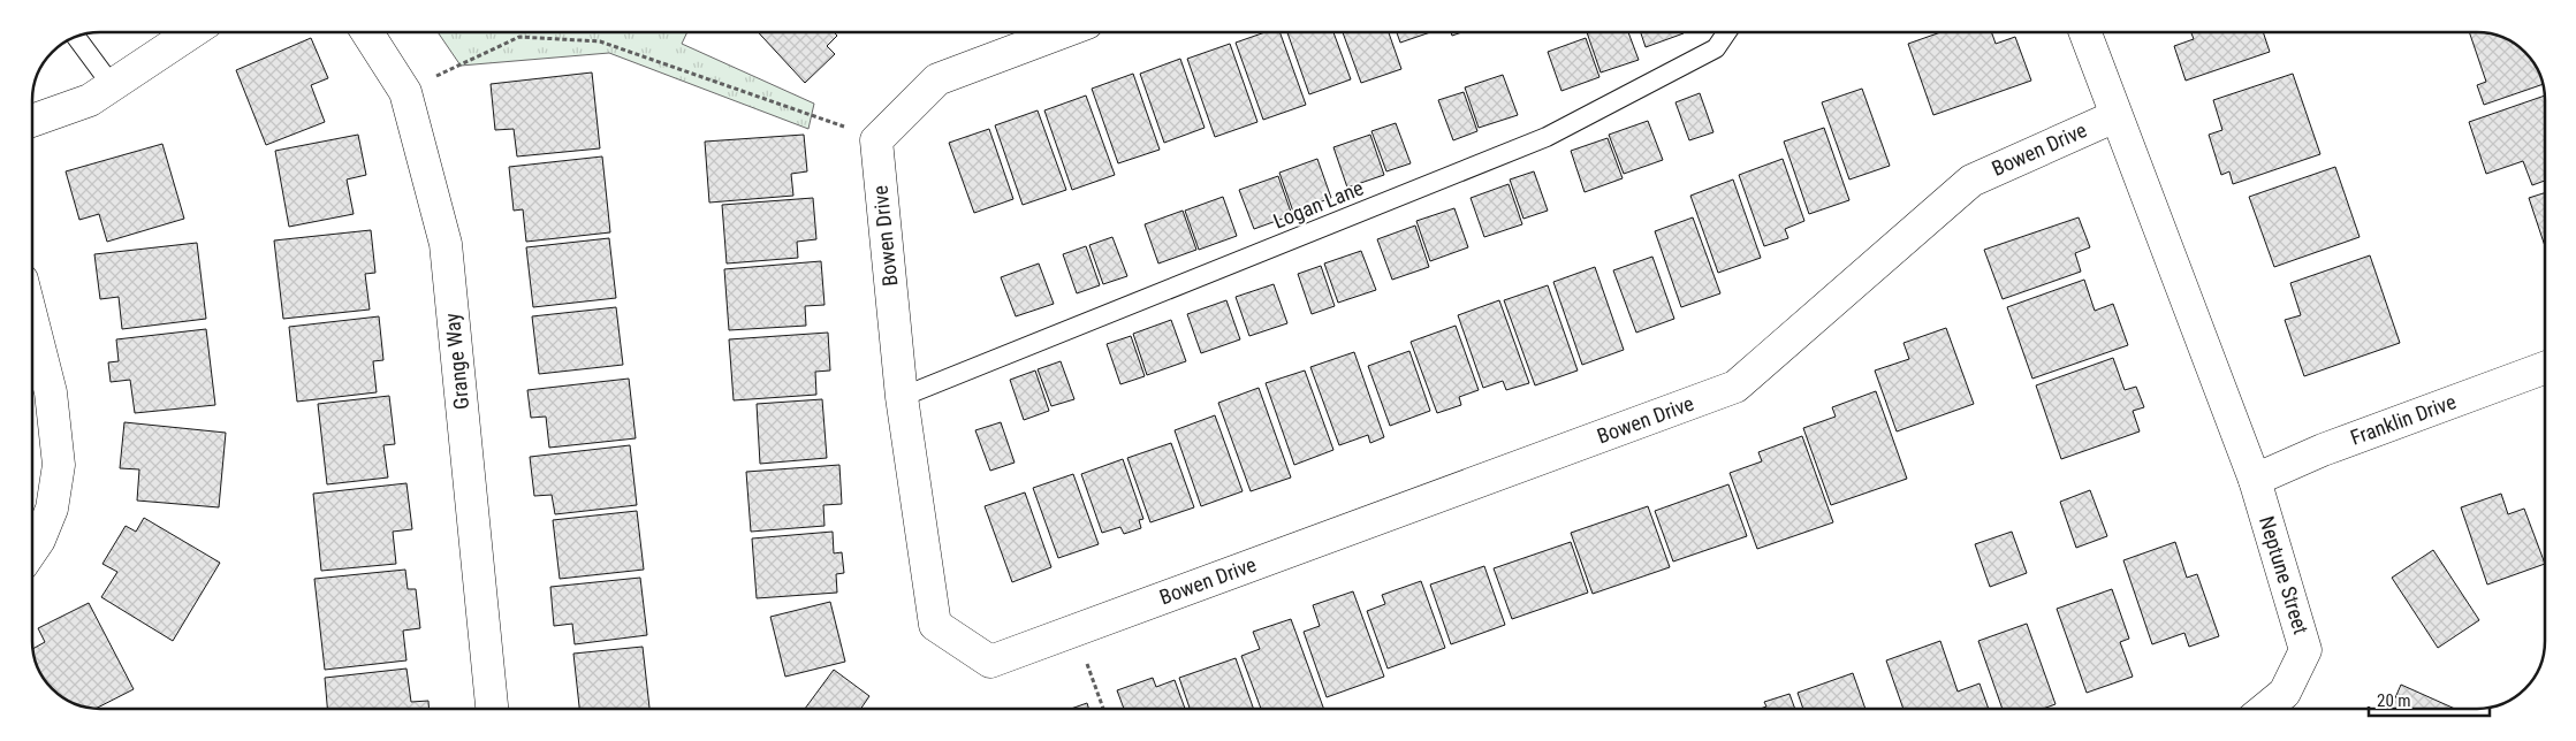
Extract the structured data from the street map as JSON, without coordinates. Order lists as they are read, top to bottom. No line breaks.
{"streets":{"street":["Bowen Drive","Grange Way","Franklin Drive","Neptune Street"],"lane":["Logan Lane"]},"crossings":[["Bowen Drive","Logan Lane"],["Franklin Drive","Neptune Street"]],"scale_bar":"20 m"}
